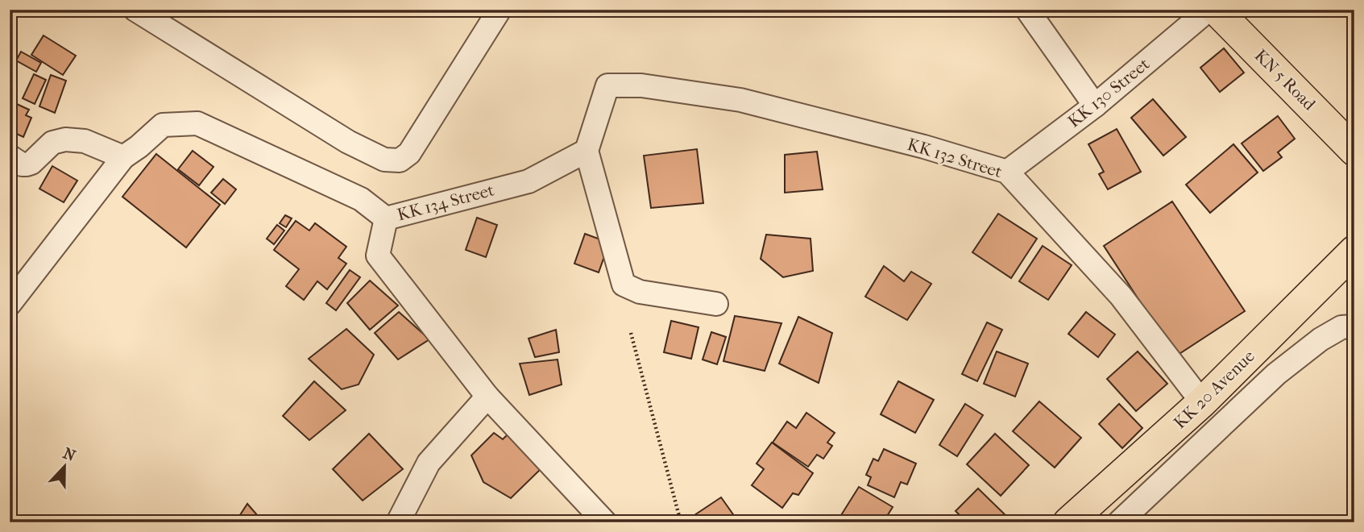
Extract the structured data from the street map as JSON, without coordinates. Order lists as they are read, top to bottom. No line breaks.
{"streets":{"main road":["KN 5 Road","KK 20 Avenue"],"street":["KK 130 Street","KK 132 Street","KK 134 Street"]},"crossings":[["KK 130 Street","KK 132 Street"],["KK 132 Street","KK 134 Street"],["KK 132 Street","KK 20 Avenue"]],"north":"top"}
